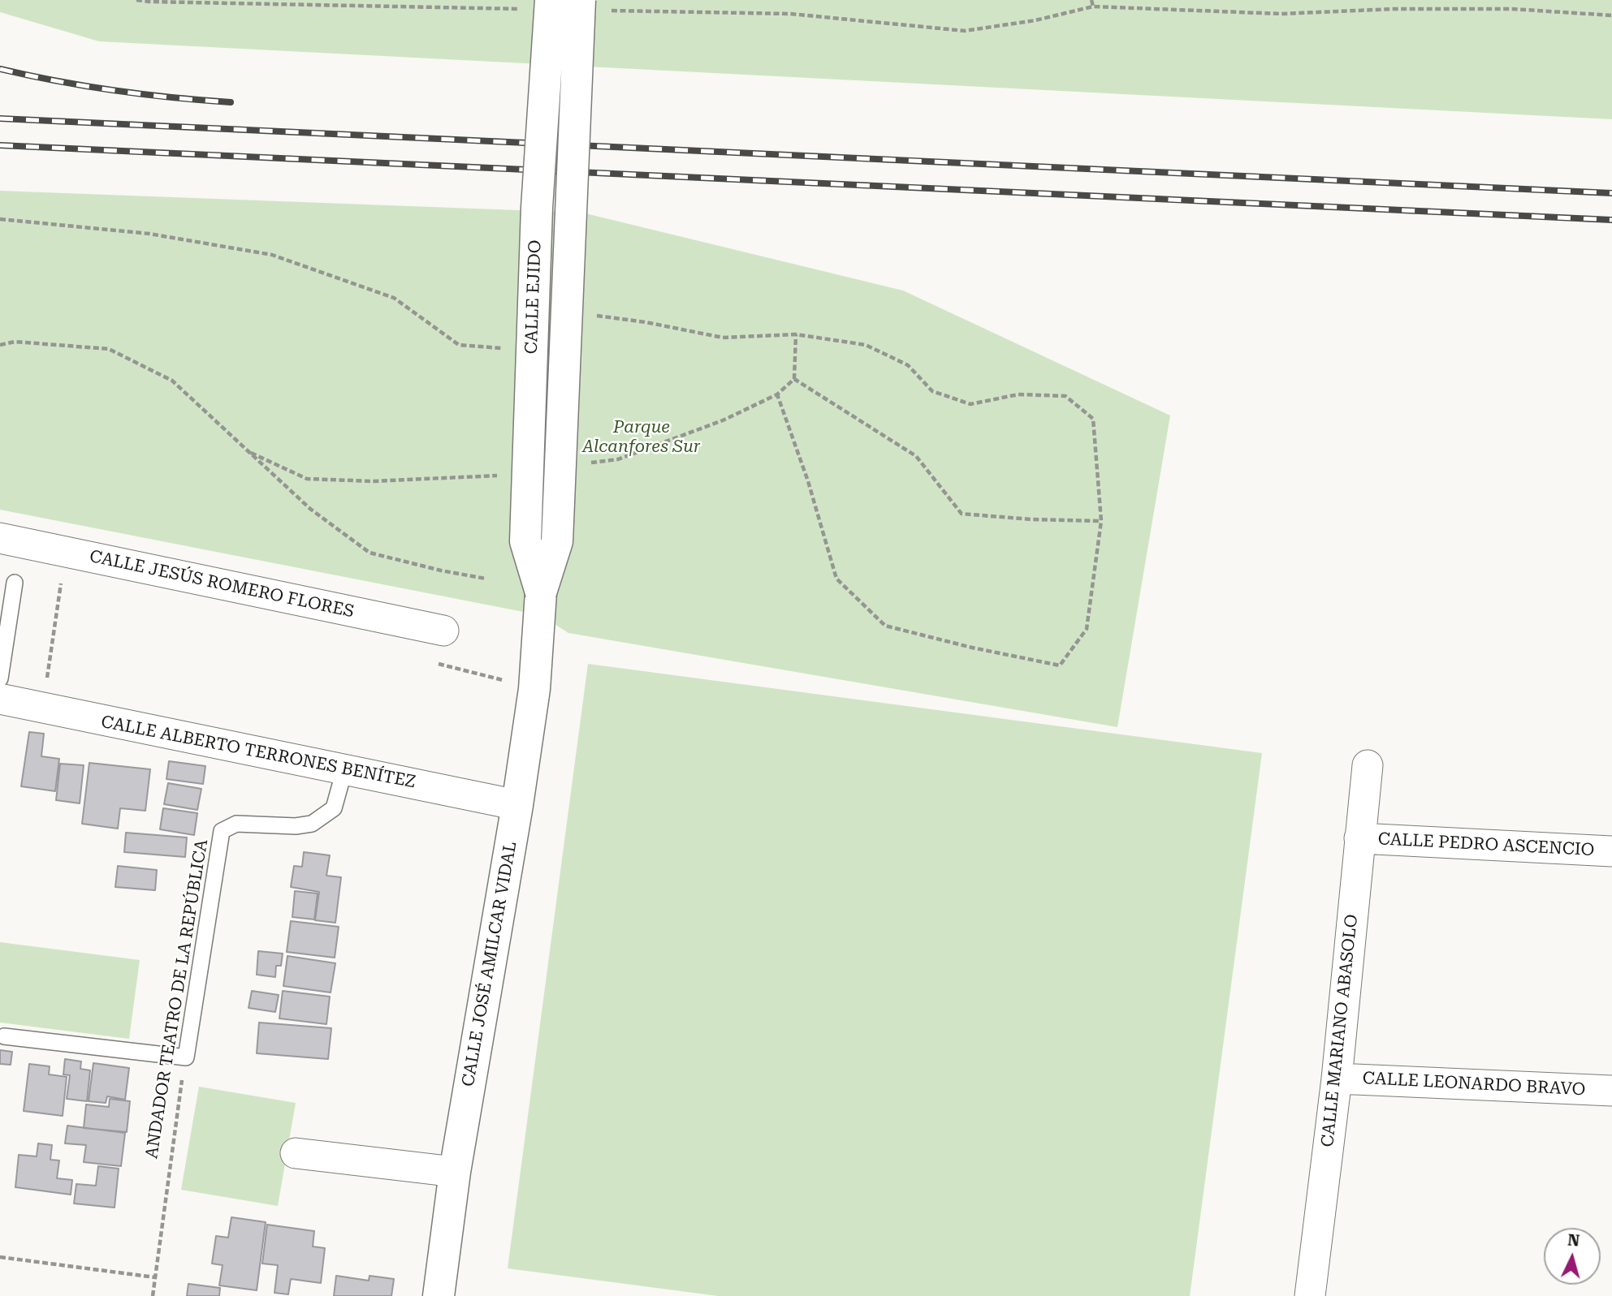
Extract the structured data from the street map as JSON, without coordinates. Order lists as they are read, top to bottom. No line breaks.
{"streets":{"street":["CALLE EJIDO","CALLE JESÚS ROMERO FLORES","CALLE ALBERTO TERRONES BENÍTEZ","CALLE PEDRO ASCENCIO","CALLE JOSÉ AMILCAR VIDAL","CALLE MARIANO ABASOLO","CALLE LEONARDO BRAVO"],"lane":["ANDADOR TEATRO DE LA REPÚBLICA"]},"crossings":[["CALLE EJIDO","CALLE JOSÉ AMILCAR VIDAL"],["CALLE ALBERTO TERRONES BENÍTEZ","CALLE JOSÉ AMILCAR VIDAL"],["CALLE ALBERTO TERRONES BENÍTEZ","ANDADOR TEATRO DE LA REPÚBLICA"],["CALLE PEDRO ASCENCIO","CALLE MARIANO ABASOLO"],["CALLE MARIANO ABASOLO","CALLE LEONARDO BRAVO"]],"parks":["Parque Alcanfores Sur"],"north":"top"}
